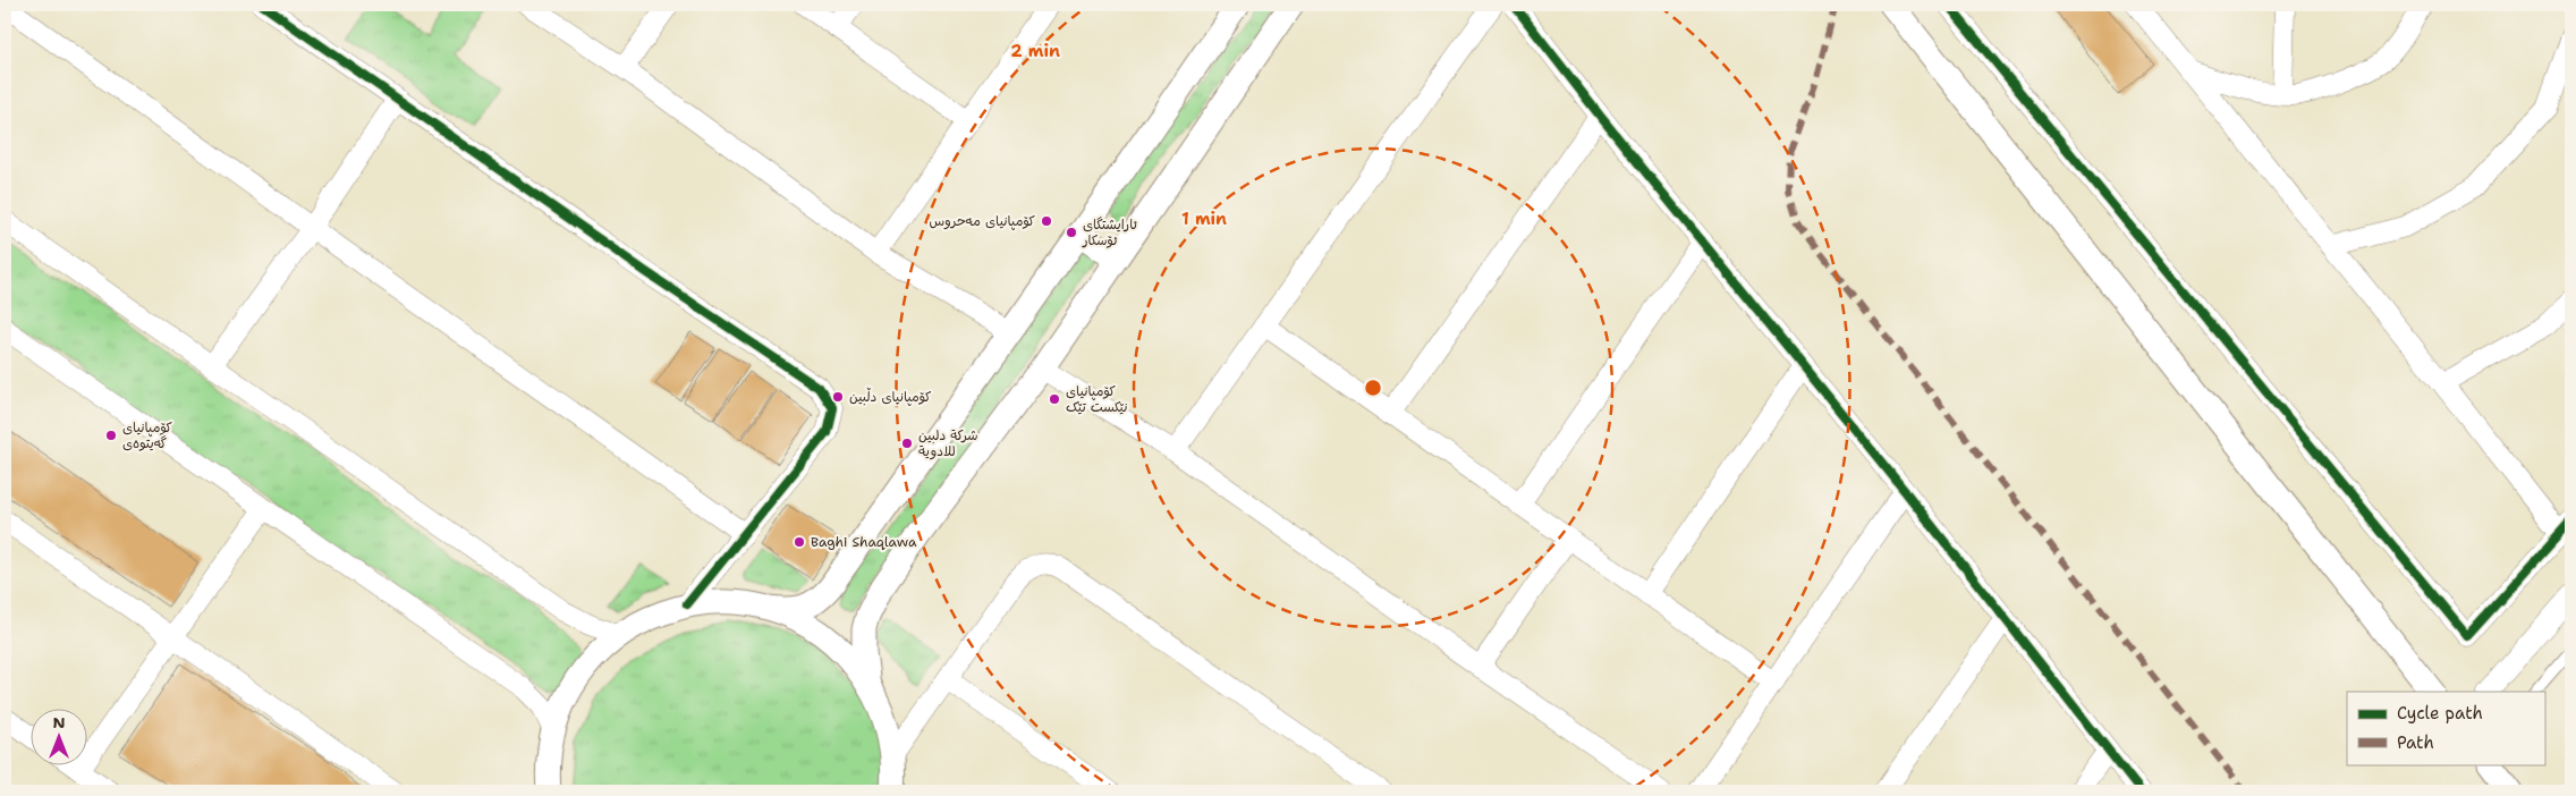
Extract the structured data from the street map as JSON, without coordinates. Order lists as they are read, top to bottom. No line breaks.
{"places":["کۆمپانیای مەحروس","ئارایشتگای ئۆسکار","کۆمپانیای دڵبین","کۆمپانیای نێکست تێک","کۆمپانیای گەیتوەی","شركة دلبين للادوية","Baghi Shaqlawa"],"legend":["Cycle path","Path"],"north":"top","rings":["2 min","1 min"]}
